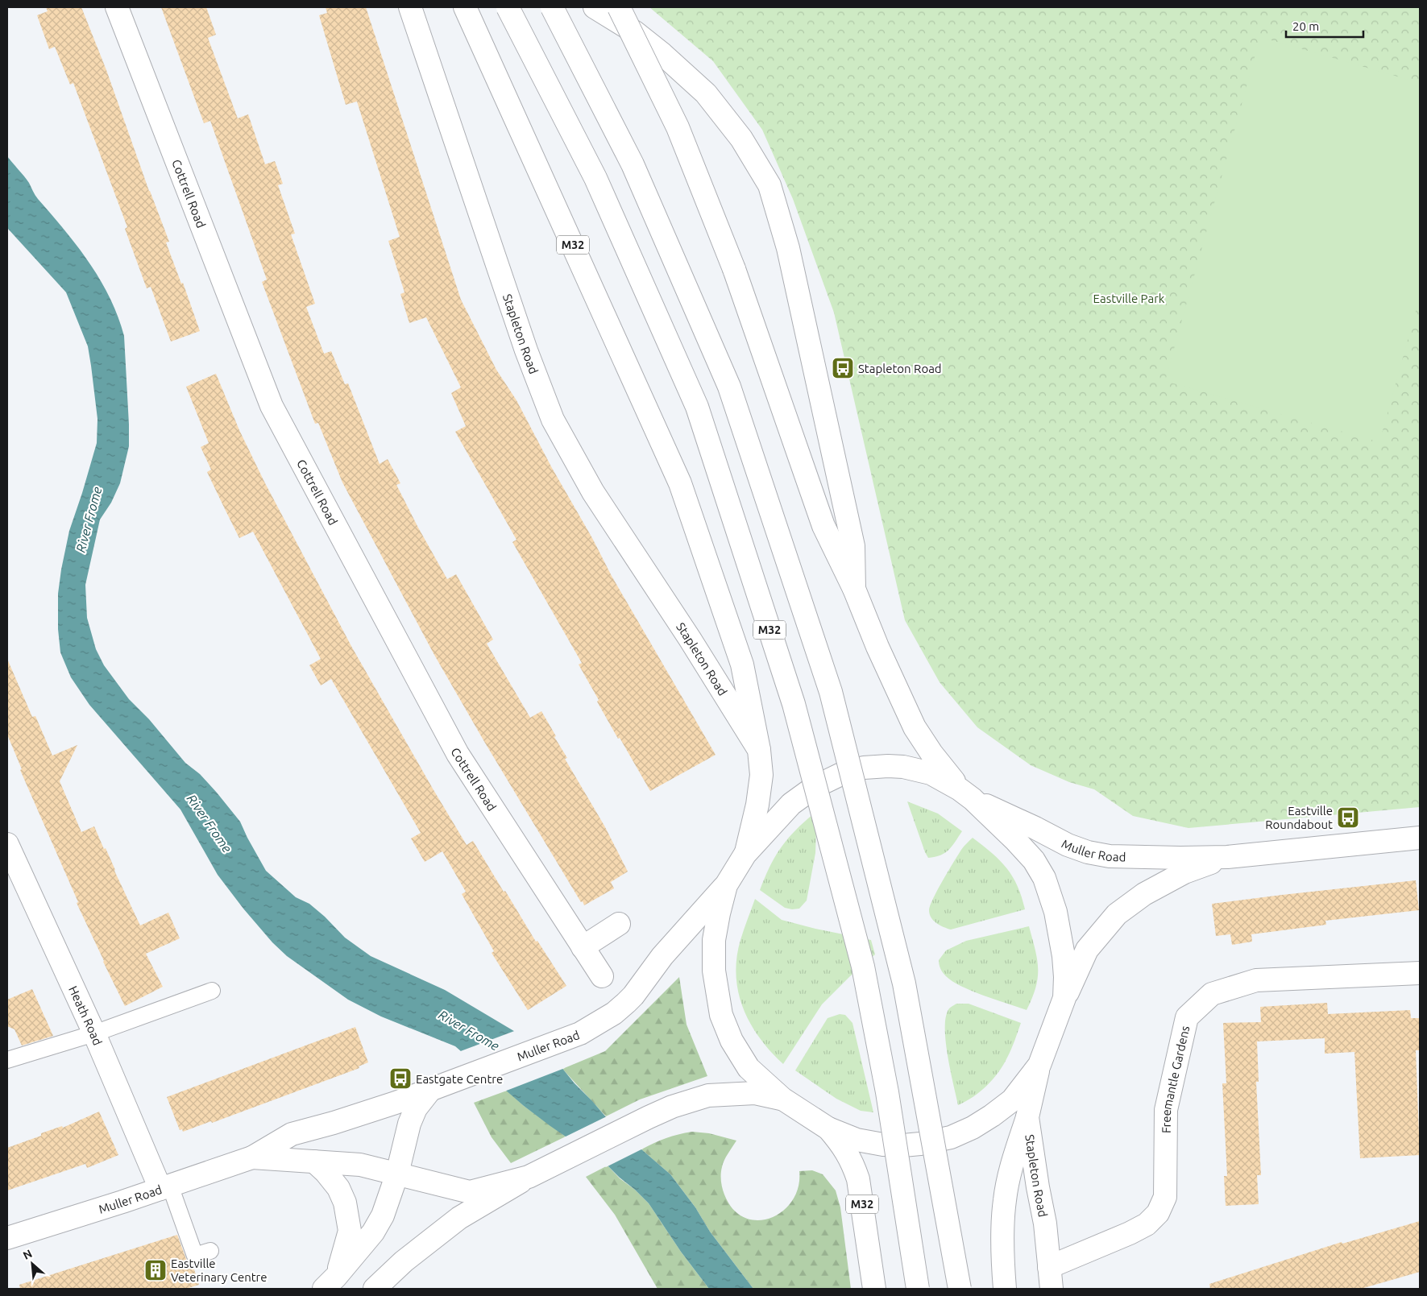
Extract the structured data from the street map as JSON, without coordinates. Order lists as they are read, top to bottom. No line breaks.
{"streets":{"main road":["Cottrell Road","M32","Stapleton Road","Muller Road","Heath Road","Freemantle Gardens"]},"crossings":[["M32","Stapleton Road"],["Stapleton Road","Freemantle Gardens"],["Muller Road","Heath Road"]],"water":["River Frome"],"parks":["Eastville Park"],"places":{"bus stop":["Stapleton Road","Eastville Roundabout","Eastgate Centre"],"building":["Eastville Veterinary Centre"]},"scale_bar":"20 m","north":"top left"}
